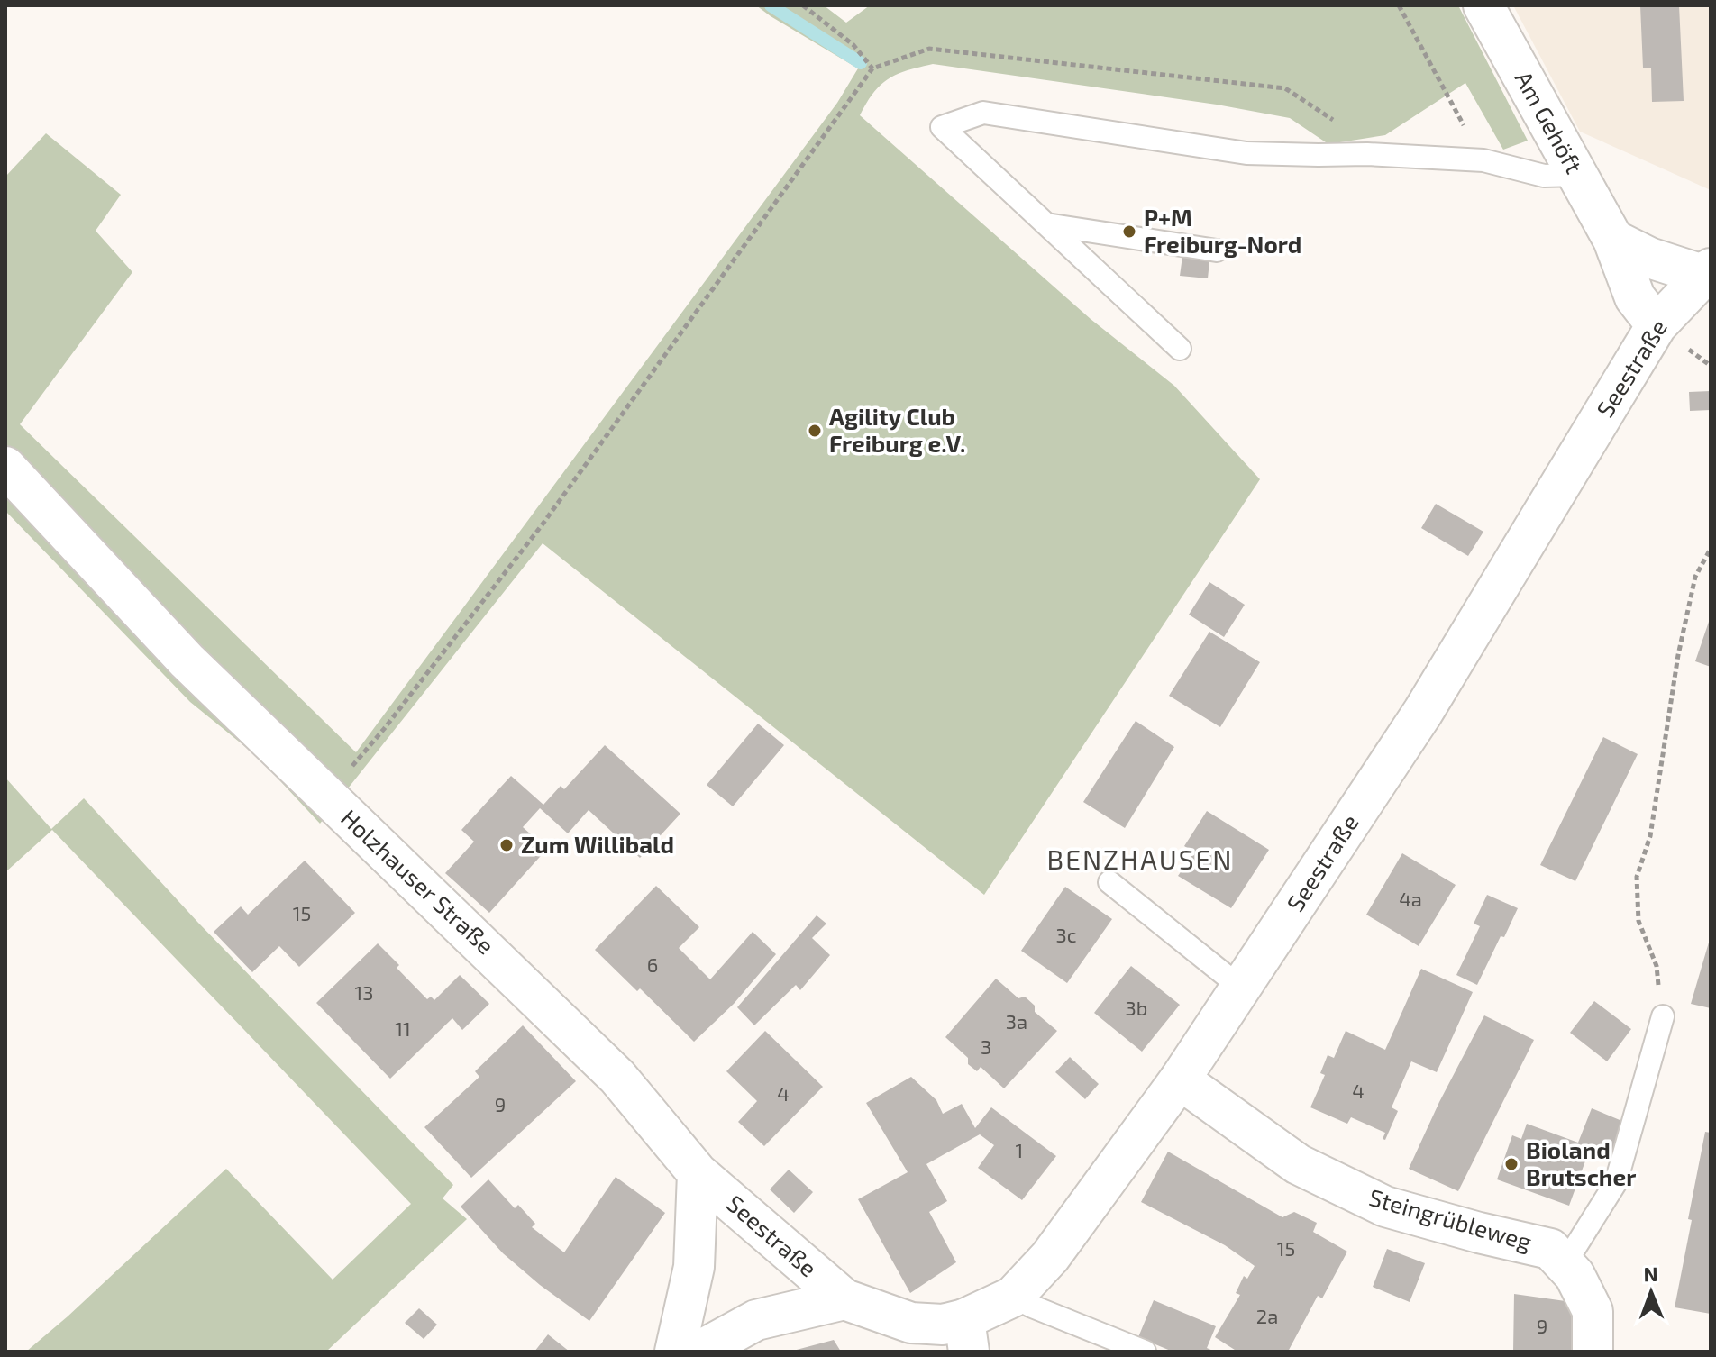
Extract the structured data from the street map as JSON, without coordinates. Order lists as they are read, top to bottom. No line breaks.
{"streets":{"street":["Am Gehöft","Seestraße","Holzhauser Straße","Steingrübleweg"]},"crossings":[["Am Gehöft","Seestraße"],["Seestraße","Holzhauser Straße"],["Seestraße","Steingrübleweg"]],"districts":["BENZHAUSEN"],"places":["P+M Freiburg-Nord","Agility Club Freiburg e.V.","Zum Willibald","Bioland Brutscher"],"house_numbers":["4a","15","3c","6","13","3b","3a","11","3","4","4","9","1","15","2a","9"],"north":"top"}
